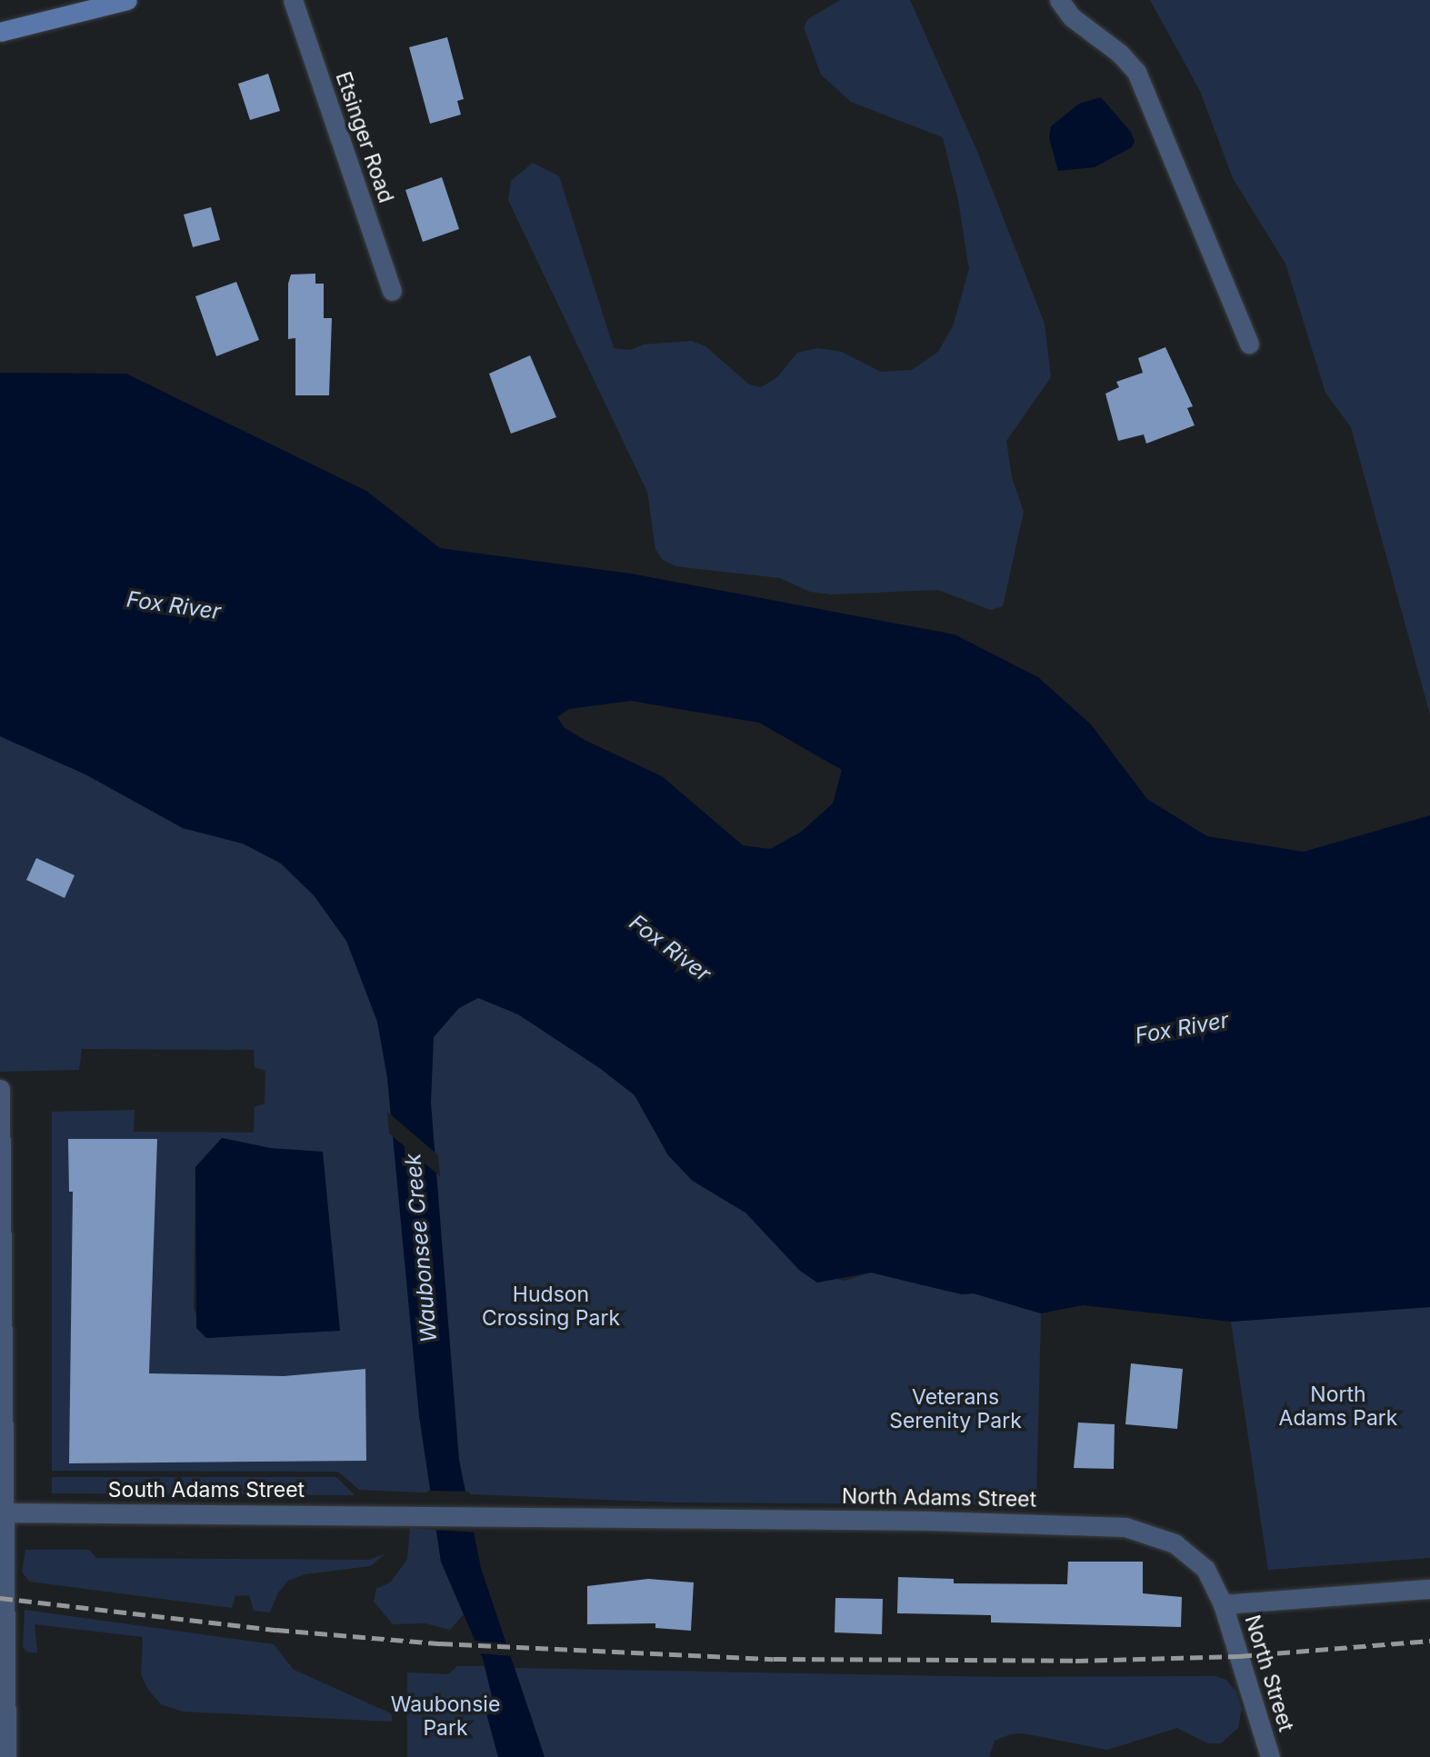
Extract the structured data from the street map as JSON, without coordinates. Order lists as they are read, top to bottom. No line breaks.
{"streets":{"street":["Etsinger Road","South Adams Street","North Adams Street","North Street"]},"crossings":[["South Adams Street","North Adams Street"],["North Adams Street","North Street"]],"water":["Fox River","Waubonsee Creek"],"parks":["Hudson Crossing Park","North Adams Park","Veterans Serenity Park","Waubonsie Park"]}
